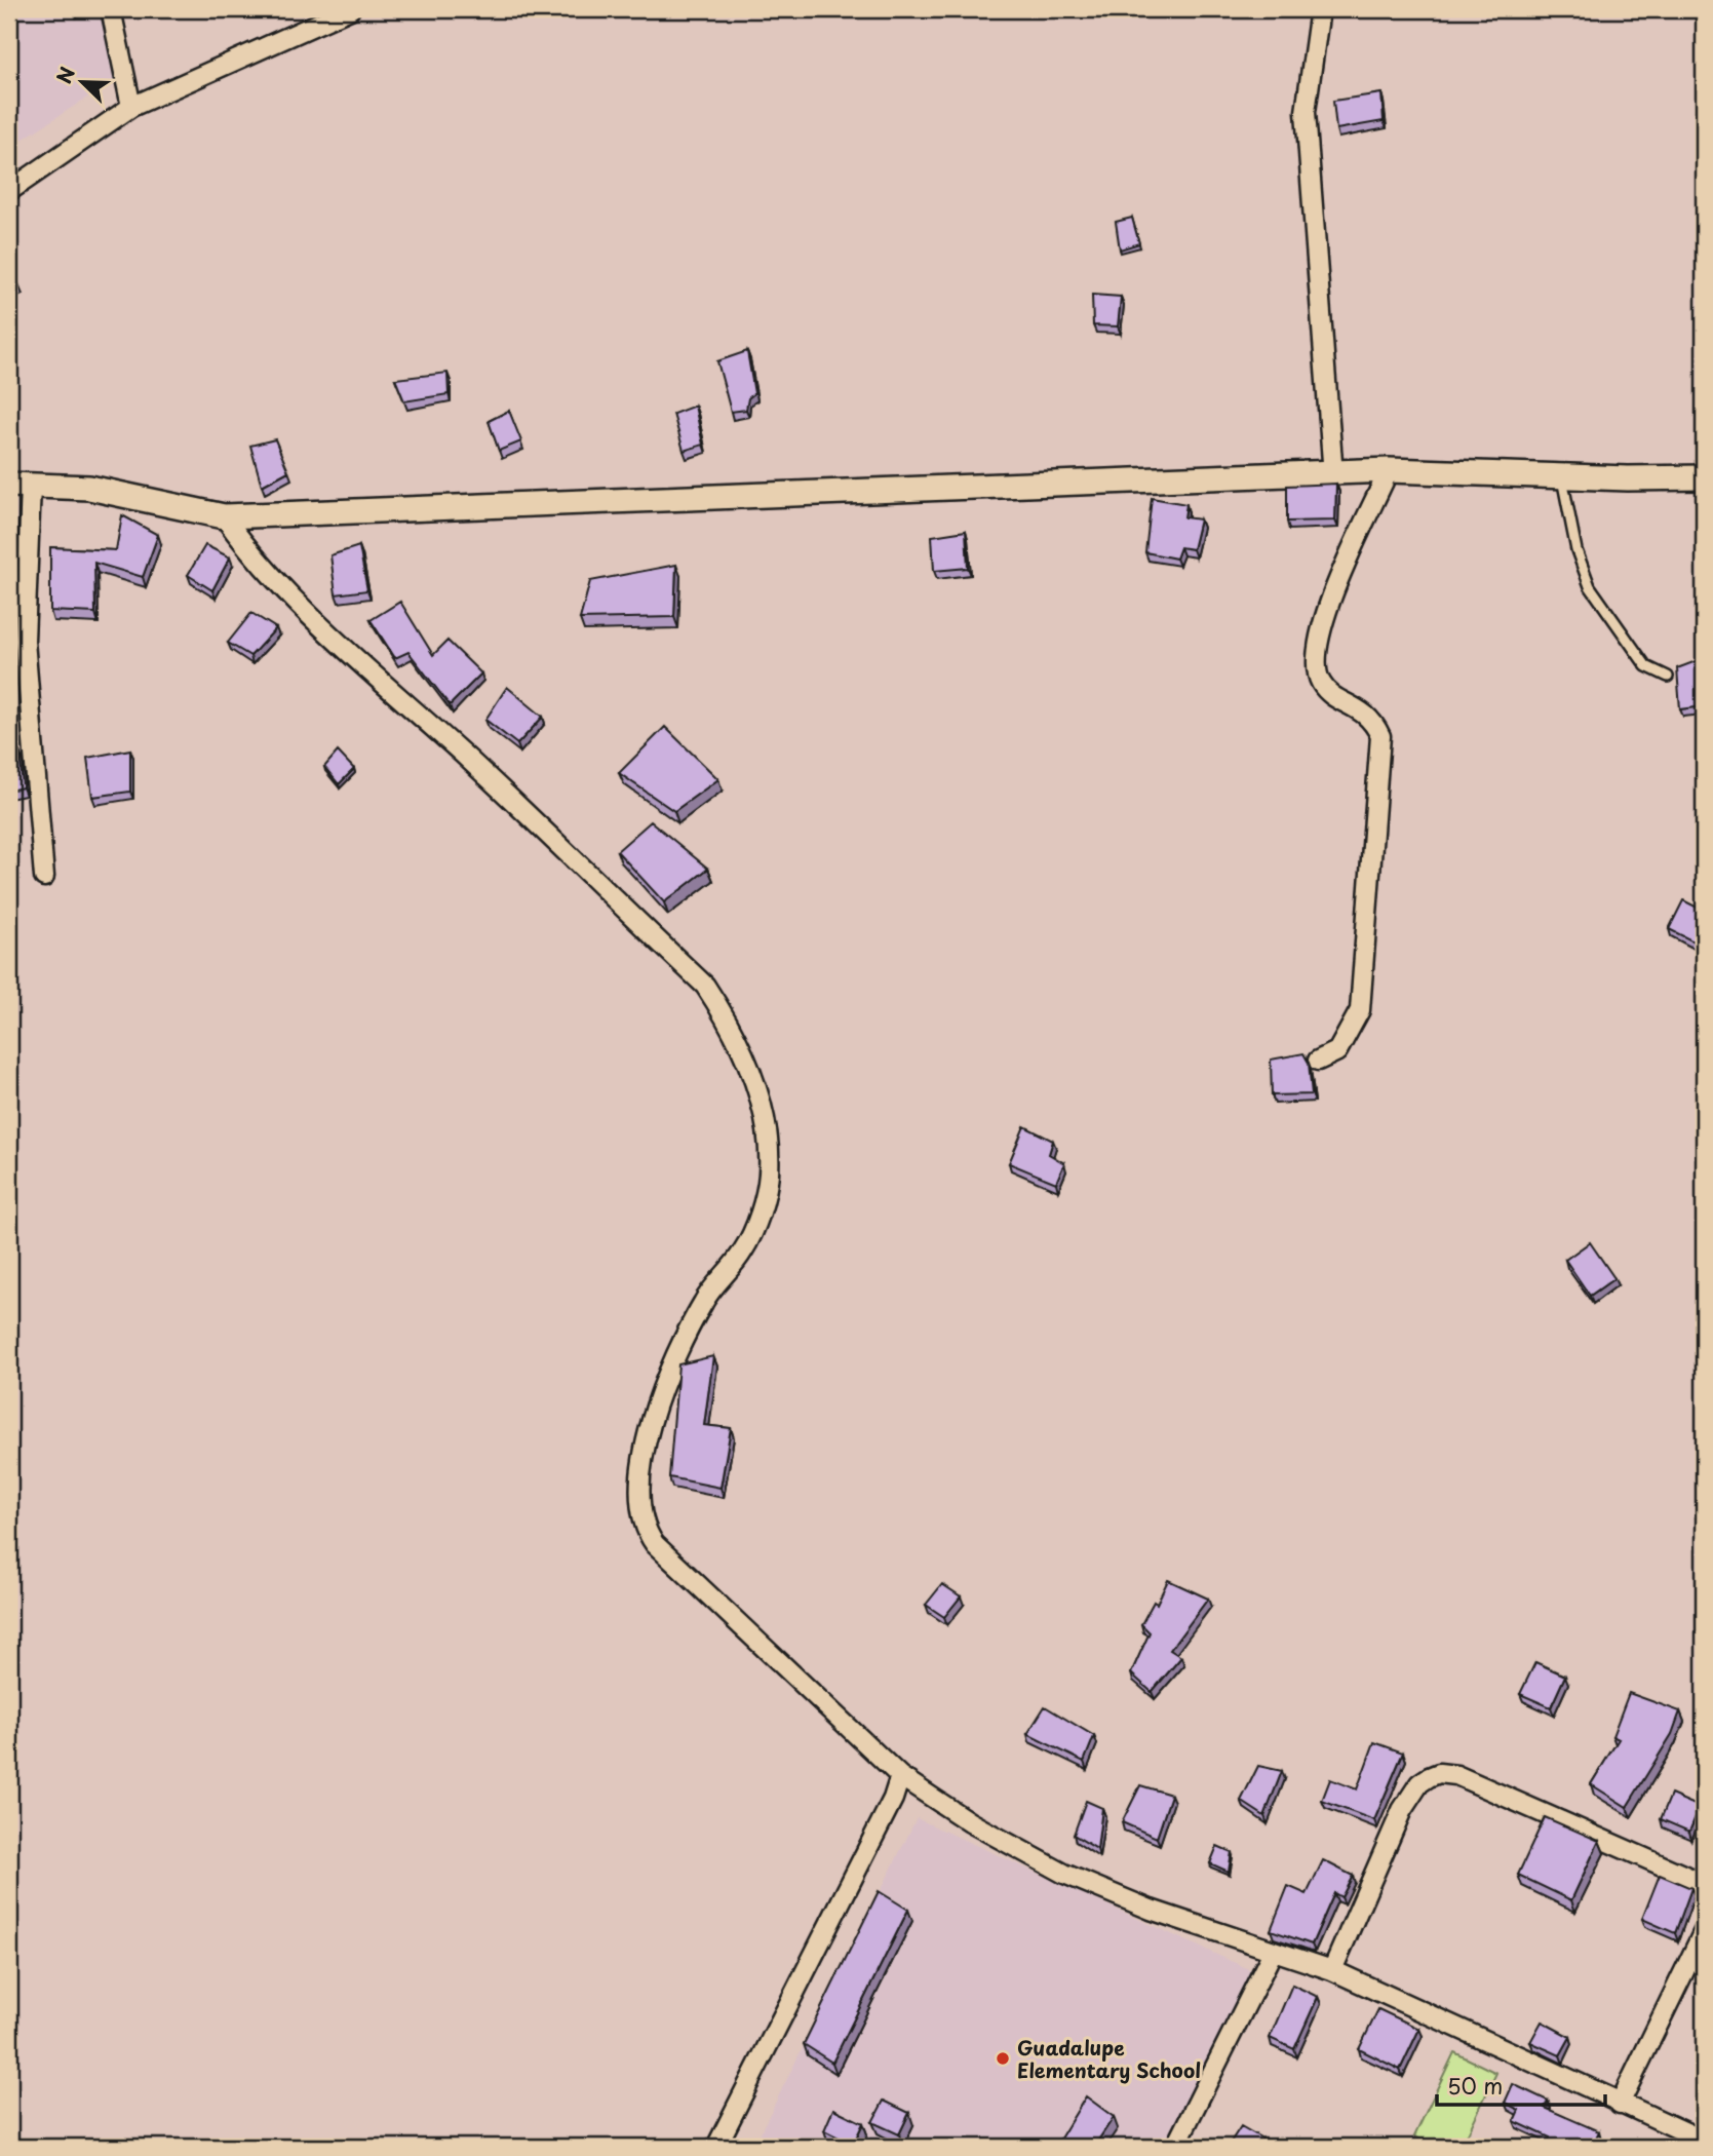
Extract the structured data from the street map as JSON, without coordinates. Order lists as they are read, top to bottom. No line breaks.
{"places":["Guadalupe Elementary School"],"scale_bar":"50 m","north":"top left"}
